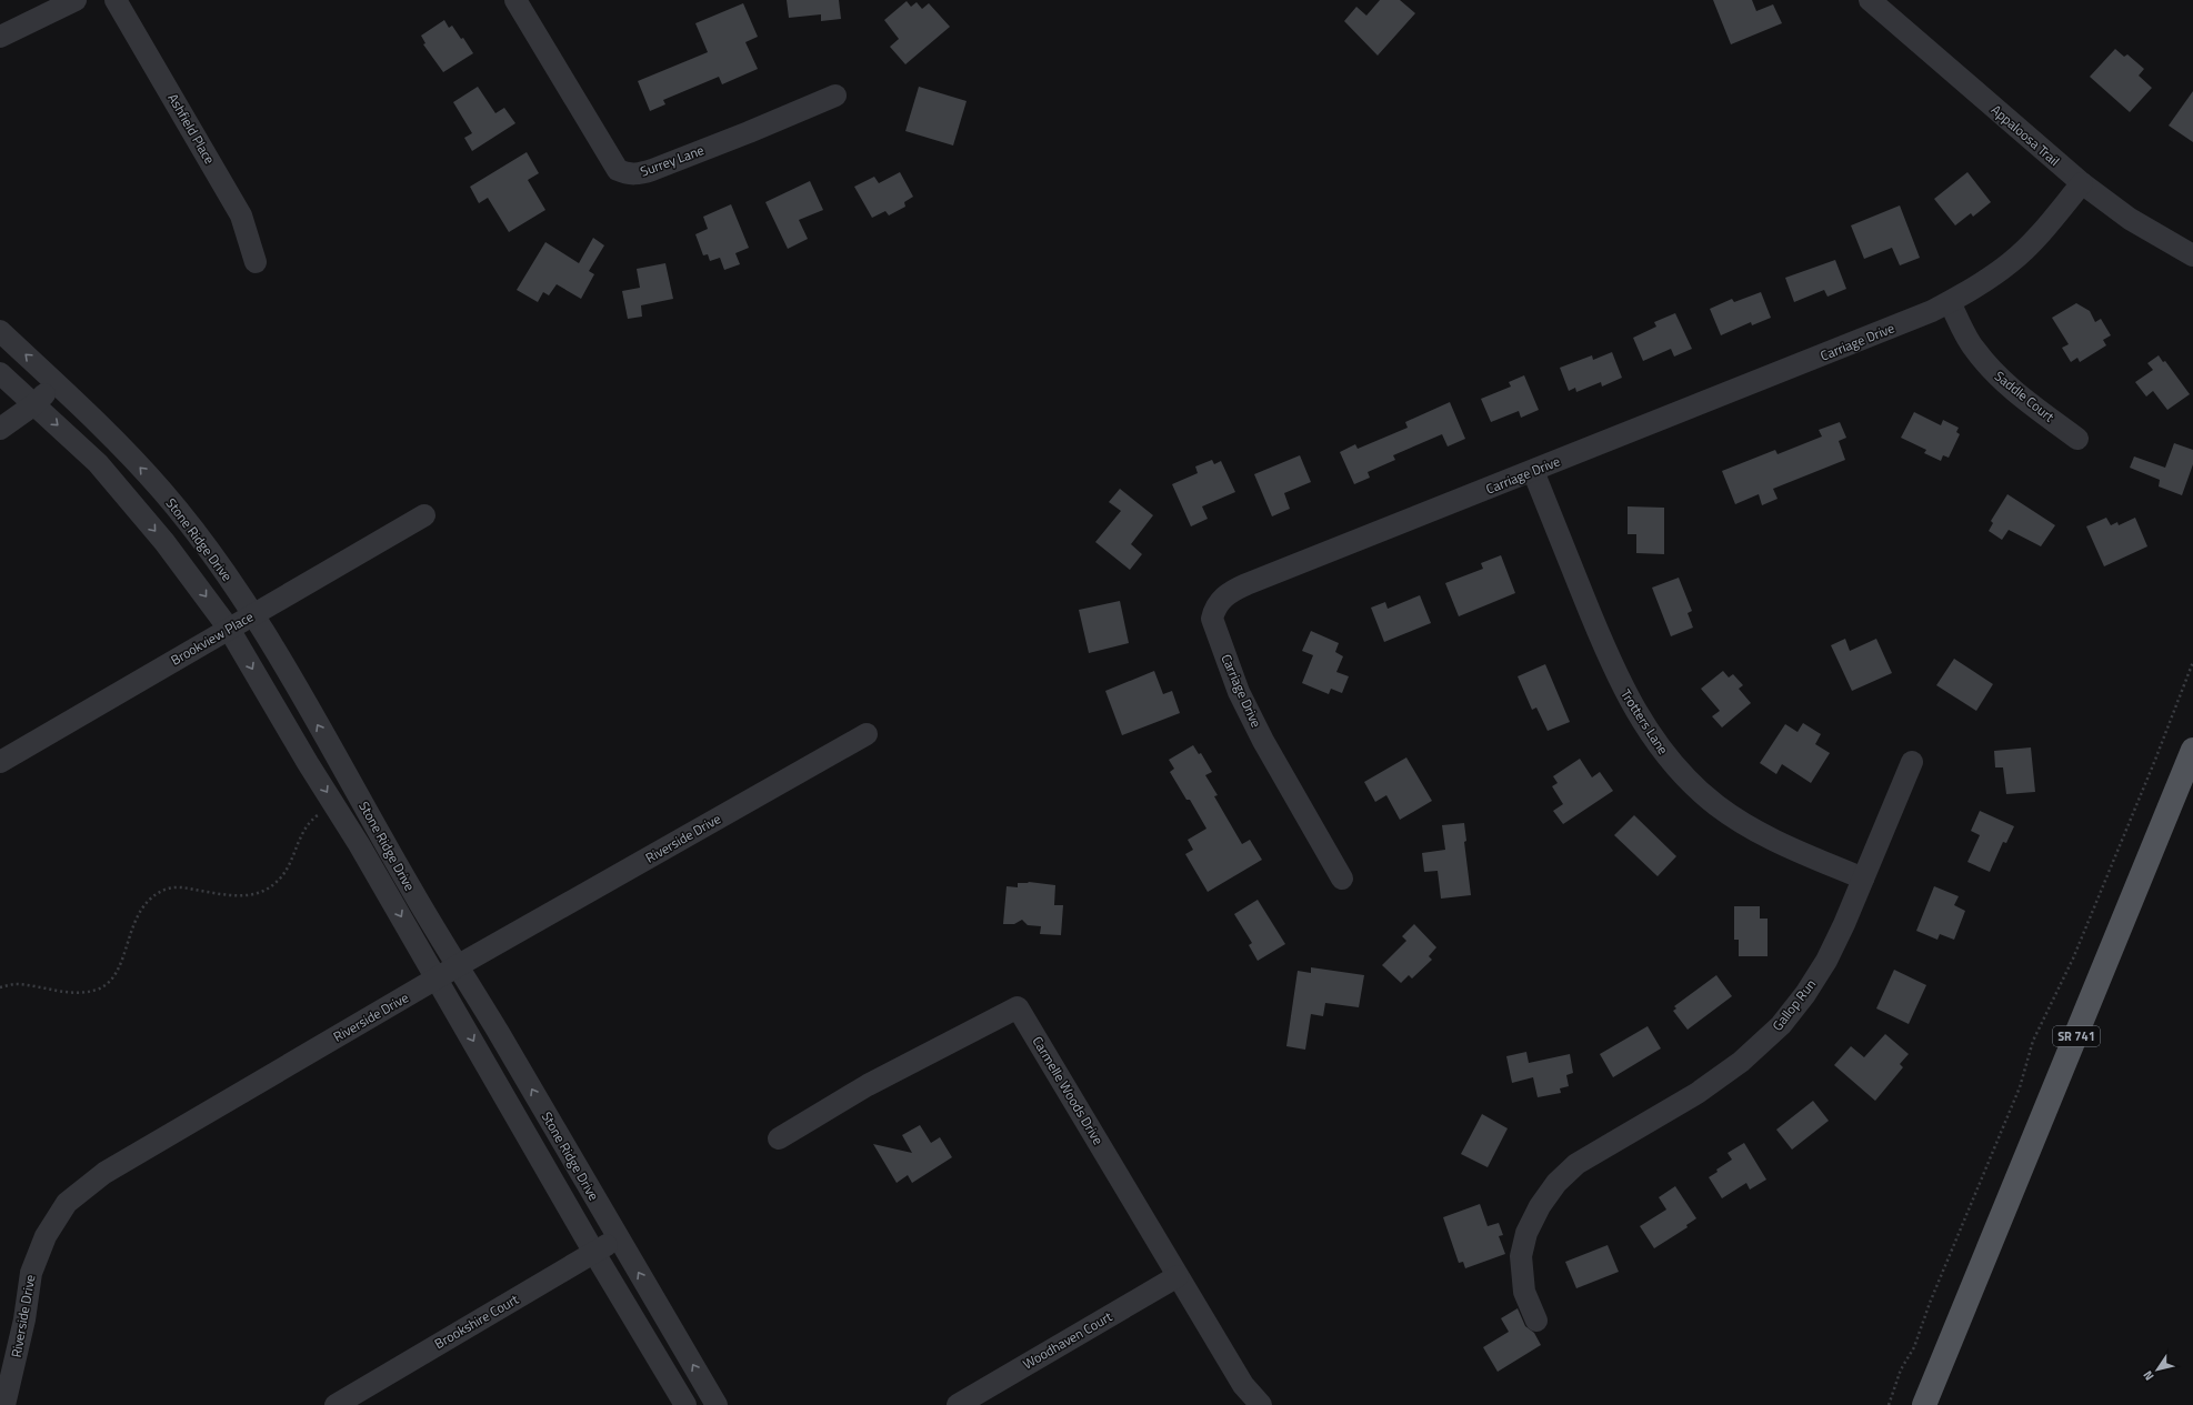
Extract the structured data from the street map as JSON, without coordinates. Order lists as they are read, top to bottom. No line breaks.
{"streets":{"main road":["SR 741"],"street":["Ashfield Place","Appaloosa Trail","Surrey Lane","Carriage Drive","Saddle Court","Stone Ridge Drive","Brookview Place","Trotters Lane","Riverside Drive","Gallop Run","Carmelle Woods Drive","Brookshire Court","Woodhaven Court"]},"crossings":[["Appaloosa Trail","Carriage Drive"],["Carriage Drive","Saddle Court"],["Carriage Drive","Trotters Lane"],["Stone Ridge Drive","Brookview Place"],["Stone Ridge Drive","Riverside Drive"],["Stone Ridge Drive","Brookshire Court"],["Trotters Lane","Gallop Run"],["Carmelle Woods Drive","Woodhaven Court"]],"north":"bottom left"}
